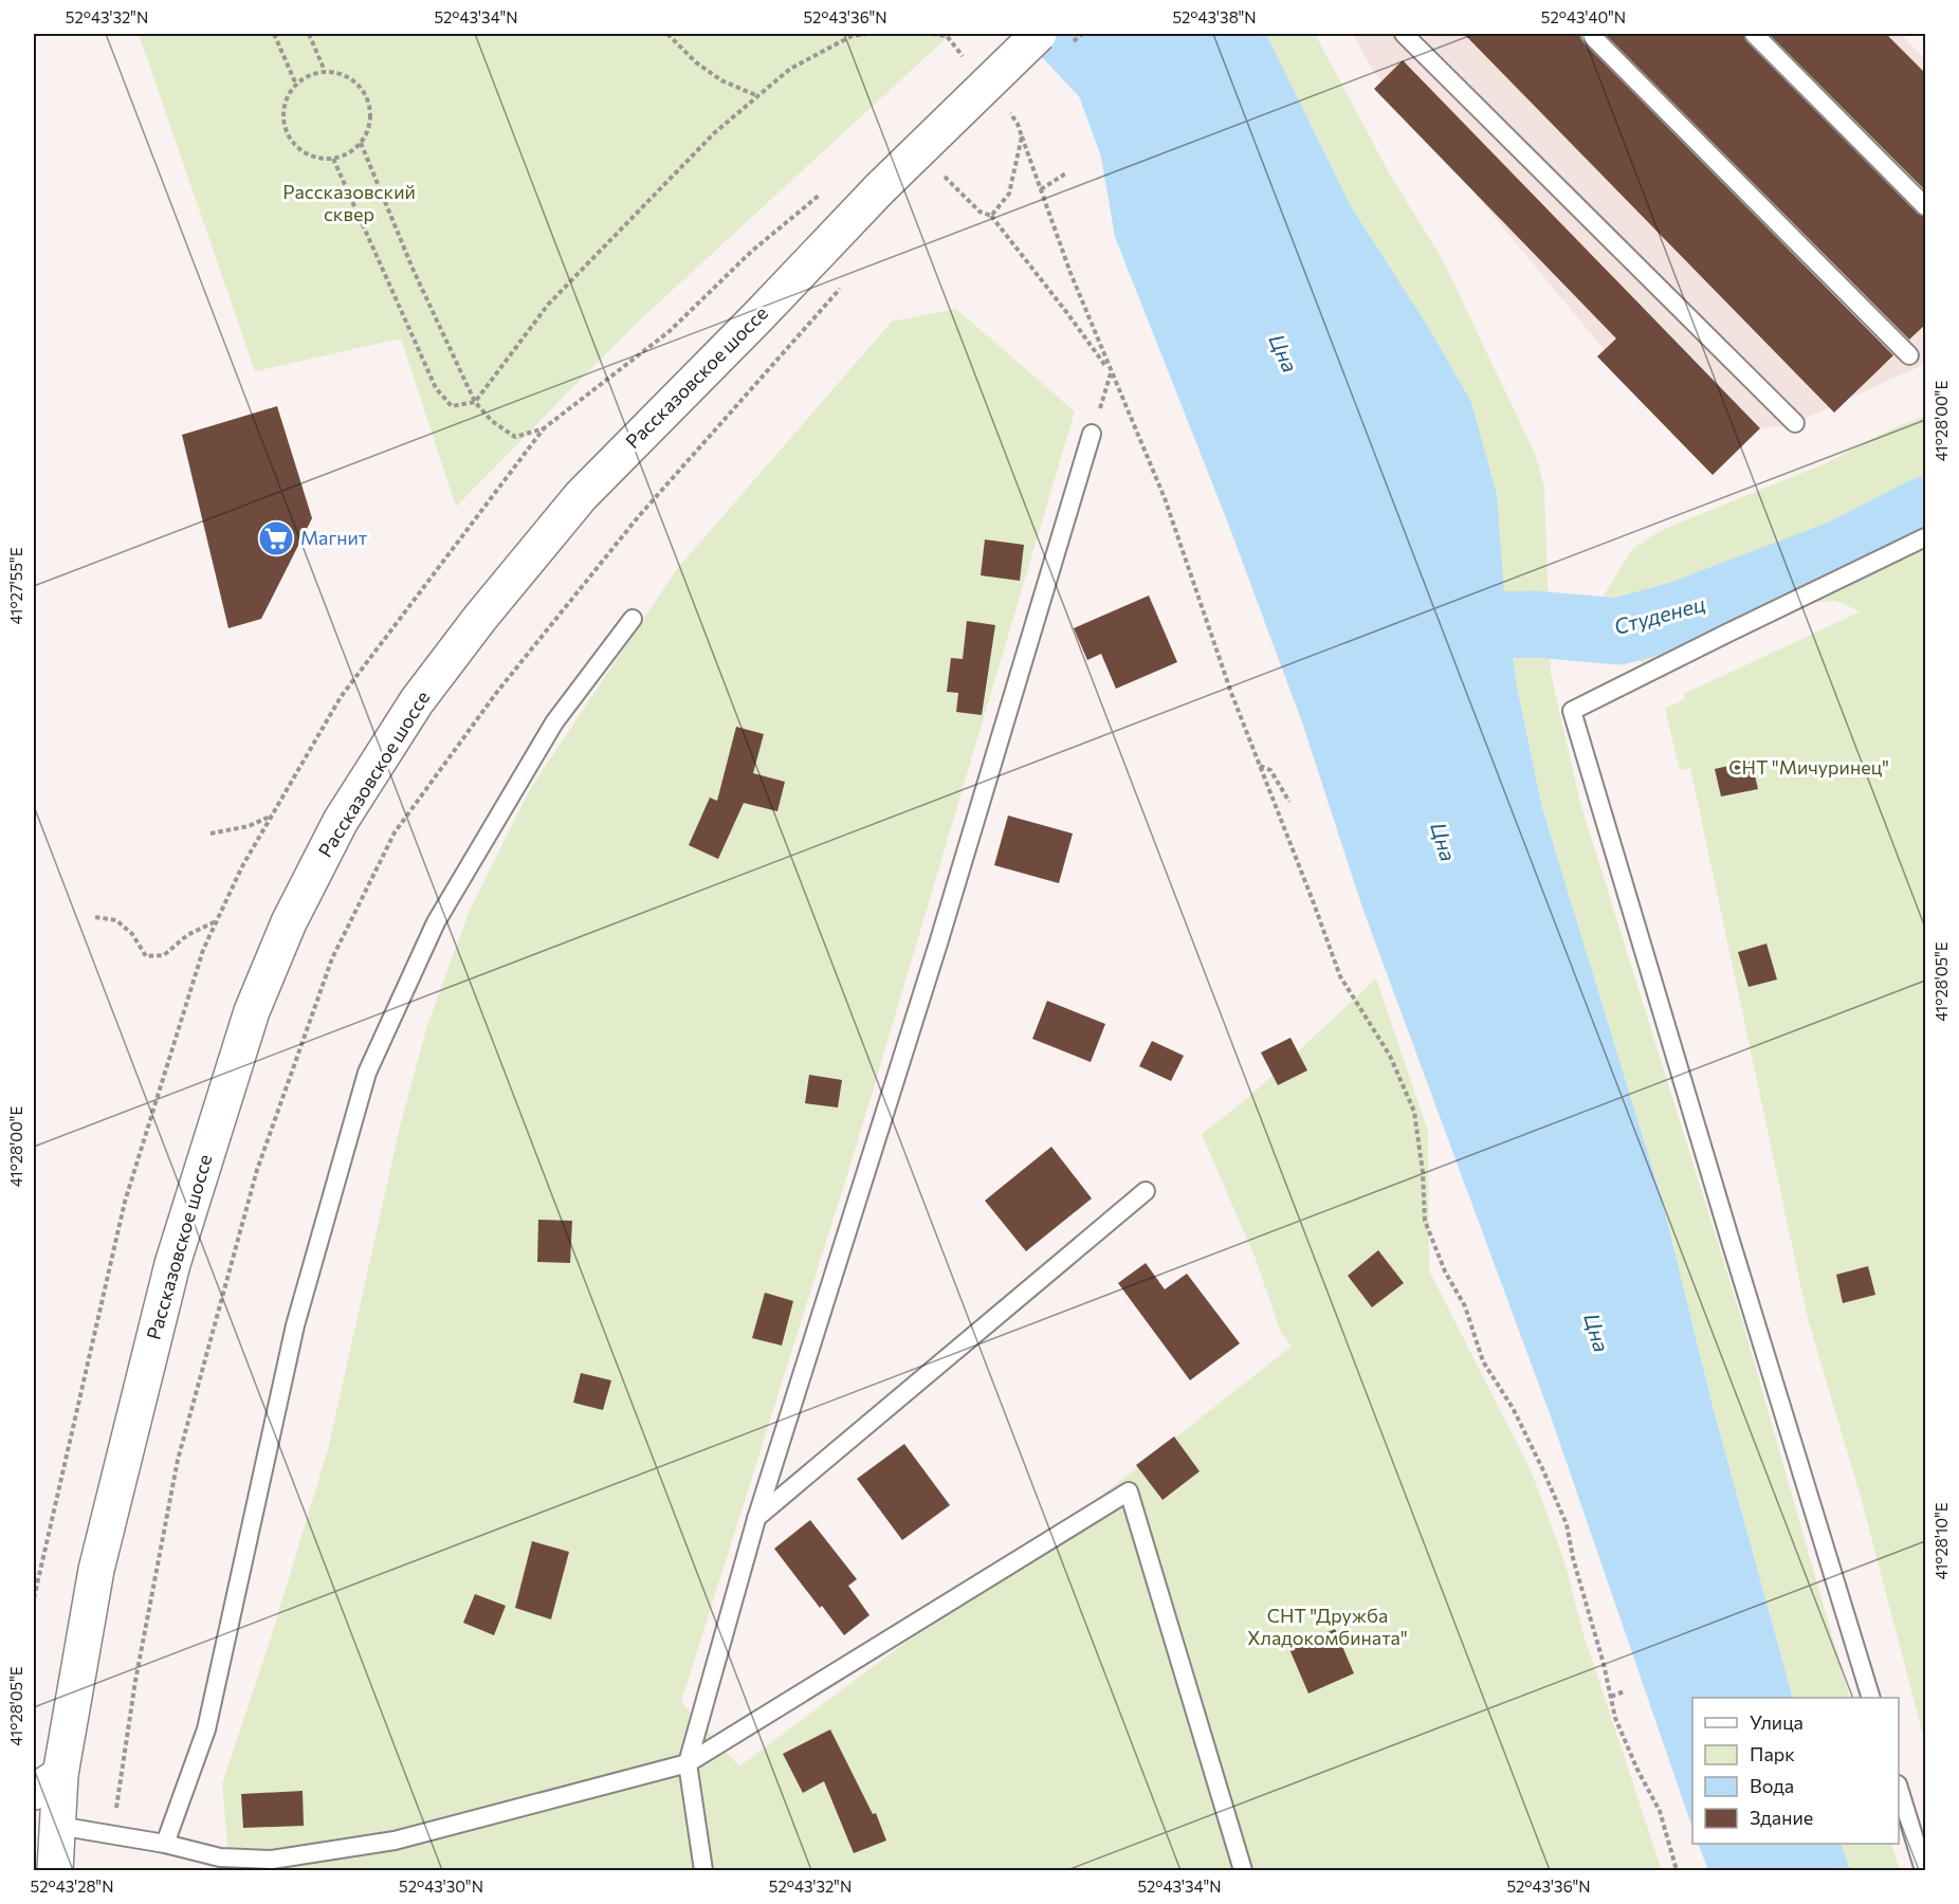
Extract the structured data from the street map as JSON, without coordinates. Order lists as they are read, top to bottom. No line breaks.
{"streets":{"main road":["Рассказовское шоссе"]},"water":["Цна","Студенец"],"parks":["Рассказовский сквер","СНТ \"Мичуринец\"","СНТ \"Дружба Хладокомбината\""],"places":{"supermarket":["Магнит"]},"legend":["Улица","Парк","Вода","Здание"],"coordinates":["52°43'32\"N","52°43'34\"N","52°43'36\"N","52°43'38\"N","52°43'40\"N","41°28'00\"E","41°27'55\"E","41°28'05\"E","41°28'10\"E","52°43'28\"N","52°43'30\"N"]}
